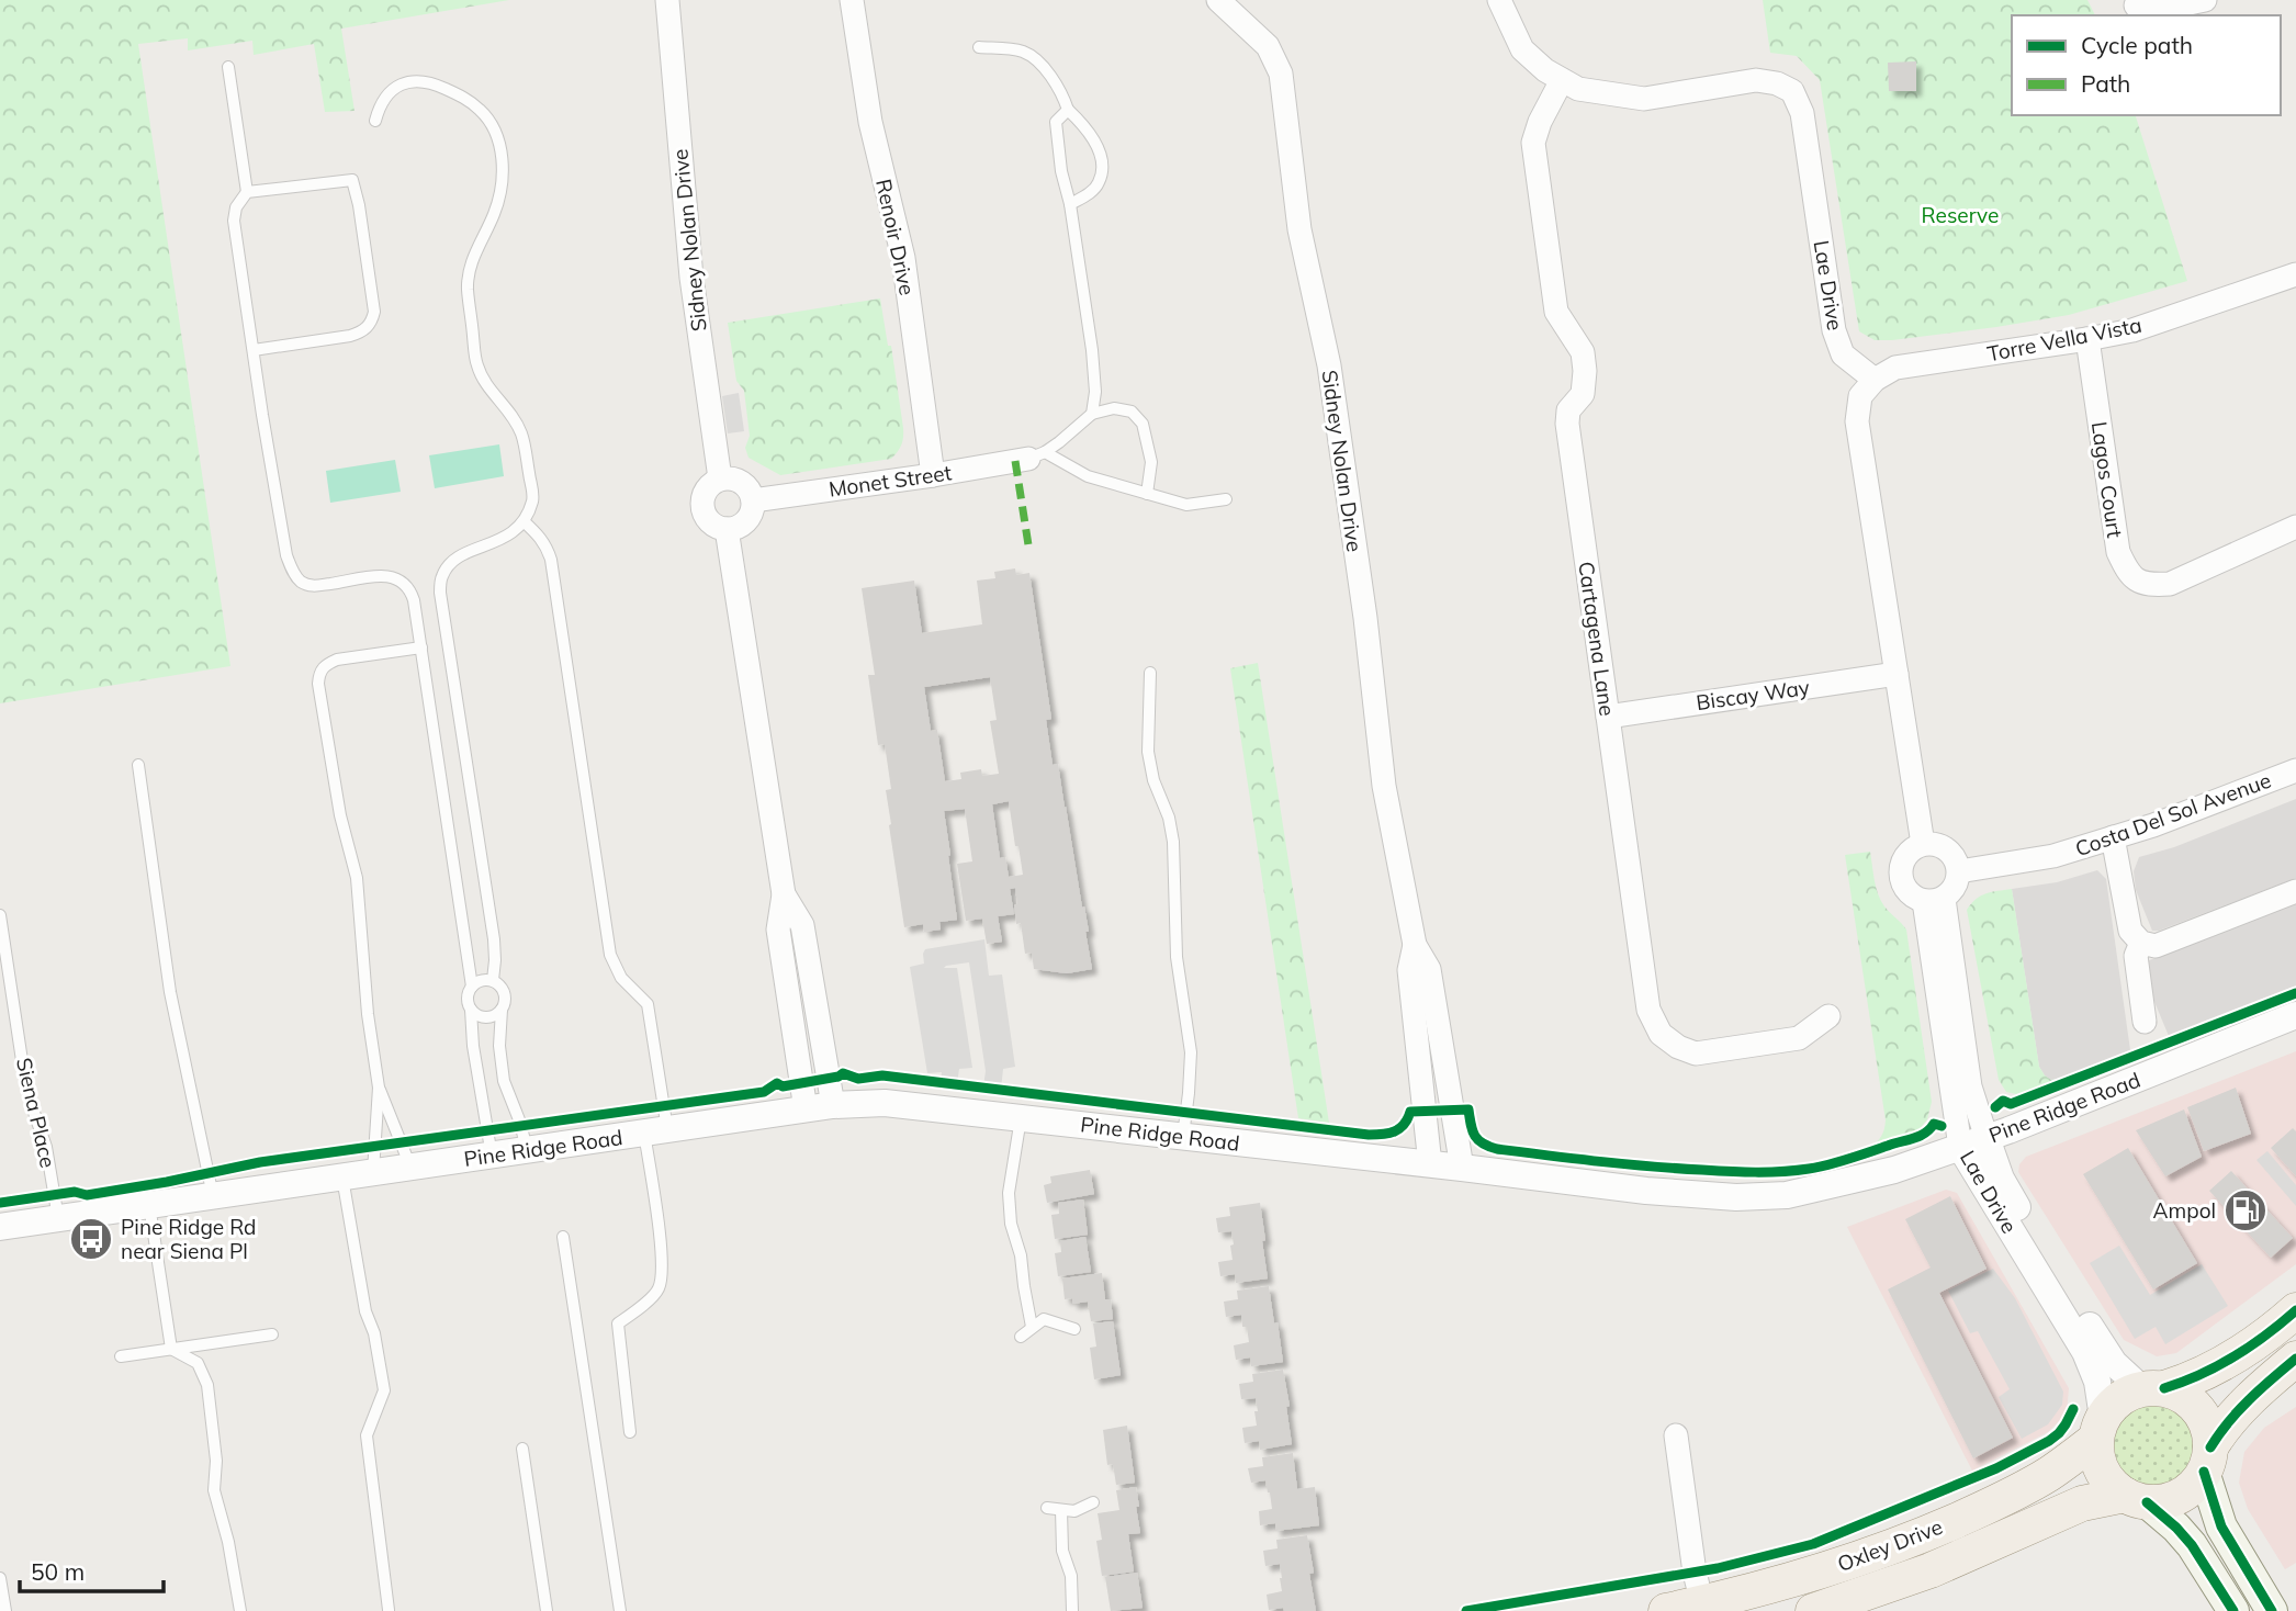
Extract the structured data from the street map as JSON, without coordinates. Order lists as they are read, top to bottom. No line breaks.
{"streets":{"main road":["Oxley Drive"],"street":["Renoir Drive","Sidney Nolan Drive","Lae Drive","Torre Vella Vista","Lagos Court","Monet Street","Cartagena Lane","Biscay Way","Costa Del Sol Avenue","Pine Ridge Road"],"lane":["Siena Place"]},"crossings":[["Renoir Drive","Monet Street"],["Sidney Nolan Drive","Monet Street"],["Sidney Nolan Drive","Pine Ridge Road"],["Lae Drive","Torre Vella Vista"],["Lae Drive","Cartagena Lane"],["Lae Drive","Costa Del Sol Avenue"],["Lae Drive","Pine Ridge Road"],["Lae Drive","Oxley Drive"],["Torre Vella Vista","Lagos Court"],["Cartagena Lane","Biscay Way"],["Pine Ridge Road","Siena Place"]],"parks":["Reserve"],"places":{"fuel station":["Ampol"],"bus stop":["Pine Ridge Rd near Siena Pl"]},"legend":["Cycle path","Path"],"scale_bar":"50 m"}
